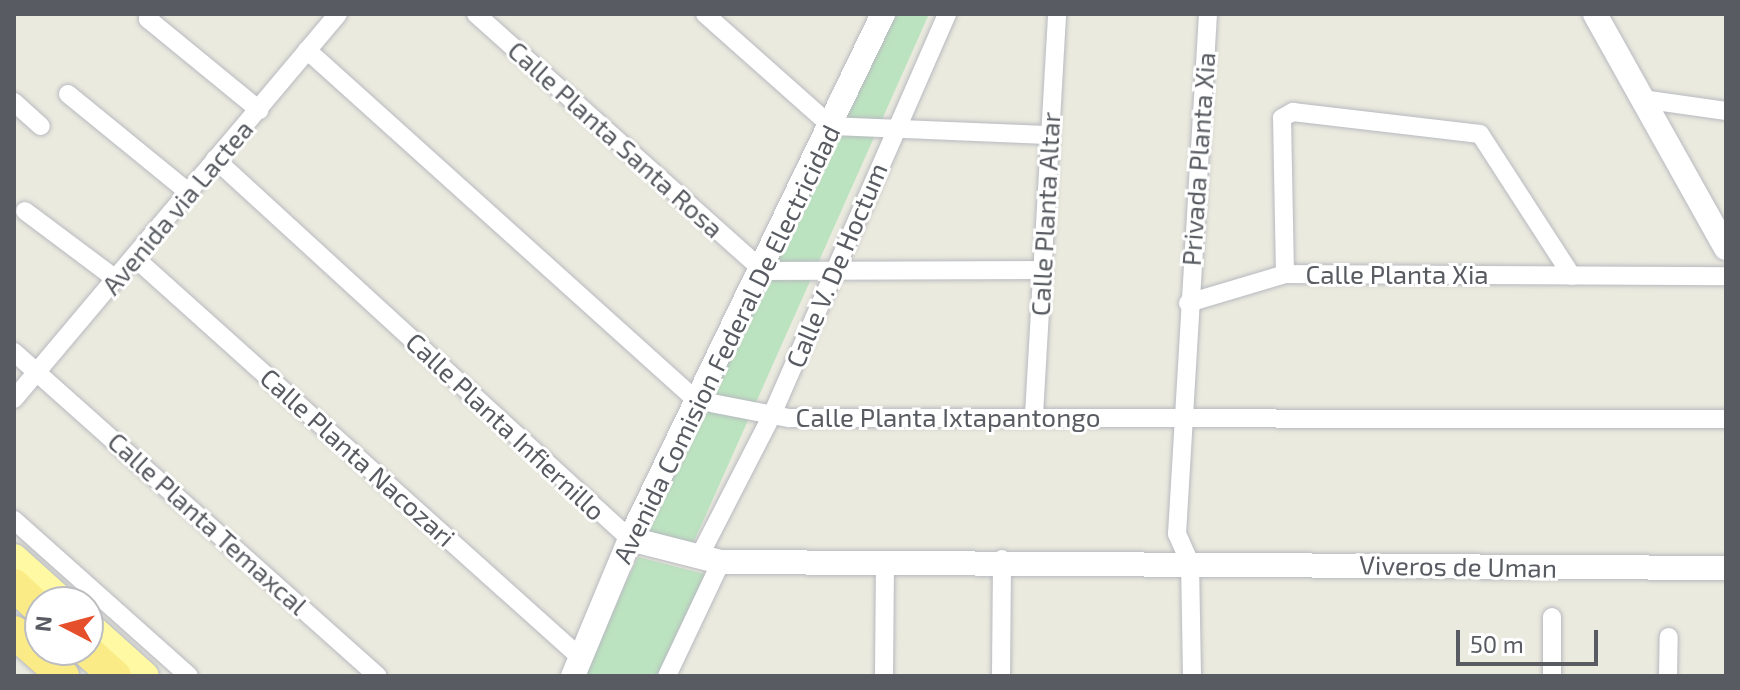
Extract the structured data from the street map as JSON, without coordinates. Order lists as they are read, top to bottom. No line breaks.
{"streets":{"street":["Calle Planta Santa Rosa","Privada Planta Xia","Avenida via Lactea","Calle Planta Altar","Calle V. De Hoctum","Calle Planta Xia","Avenida Comision Federal De Electricidad","Calle Planta Ixtapantongo","Calle Planta Infiernillo","Calle Planta Nacozari","Calle Planta Temaxcal","Viveros de Uman"]},"crossings":[["Calle Planta Santa Rosa","Avenida Comision Federal De Electricidad"],["Privada Planta Xia","Calle Planta Xia"],["Avenida via Lactea","Calle Planta Ixtapantongo"],["Avenida via Lactea","Calle Planta Infiernillo"],["Avenida via Lactea","Calle Planta Nacozari"],["Avenida via Lactea","Calle Planta Temaxcal"],["Calle Planta Altar","Calle Planta Ixtapantongo"],["Calle V. De Hoctum","Calle Planta Ixtapantongo"],["Calle V. De Hoctum","Calle Planta Infiernillo"],["Avenida Comision Federal De Electricidad","Calle Planta Ixtapantongo"],["Avenida Comision Federal De Electricidad","Calle Planta Infiernillo"],["Avenida Comision Federal De Electricidad","Calle Planta Nacozari"],["Calle Planta Infiernillo","Viveros de Uman"]],"scale_bar":"50 m","north":"left"}
